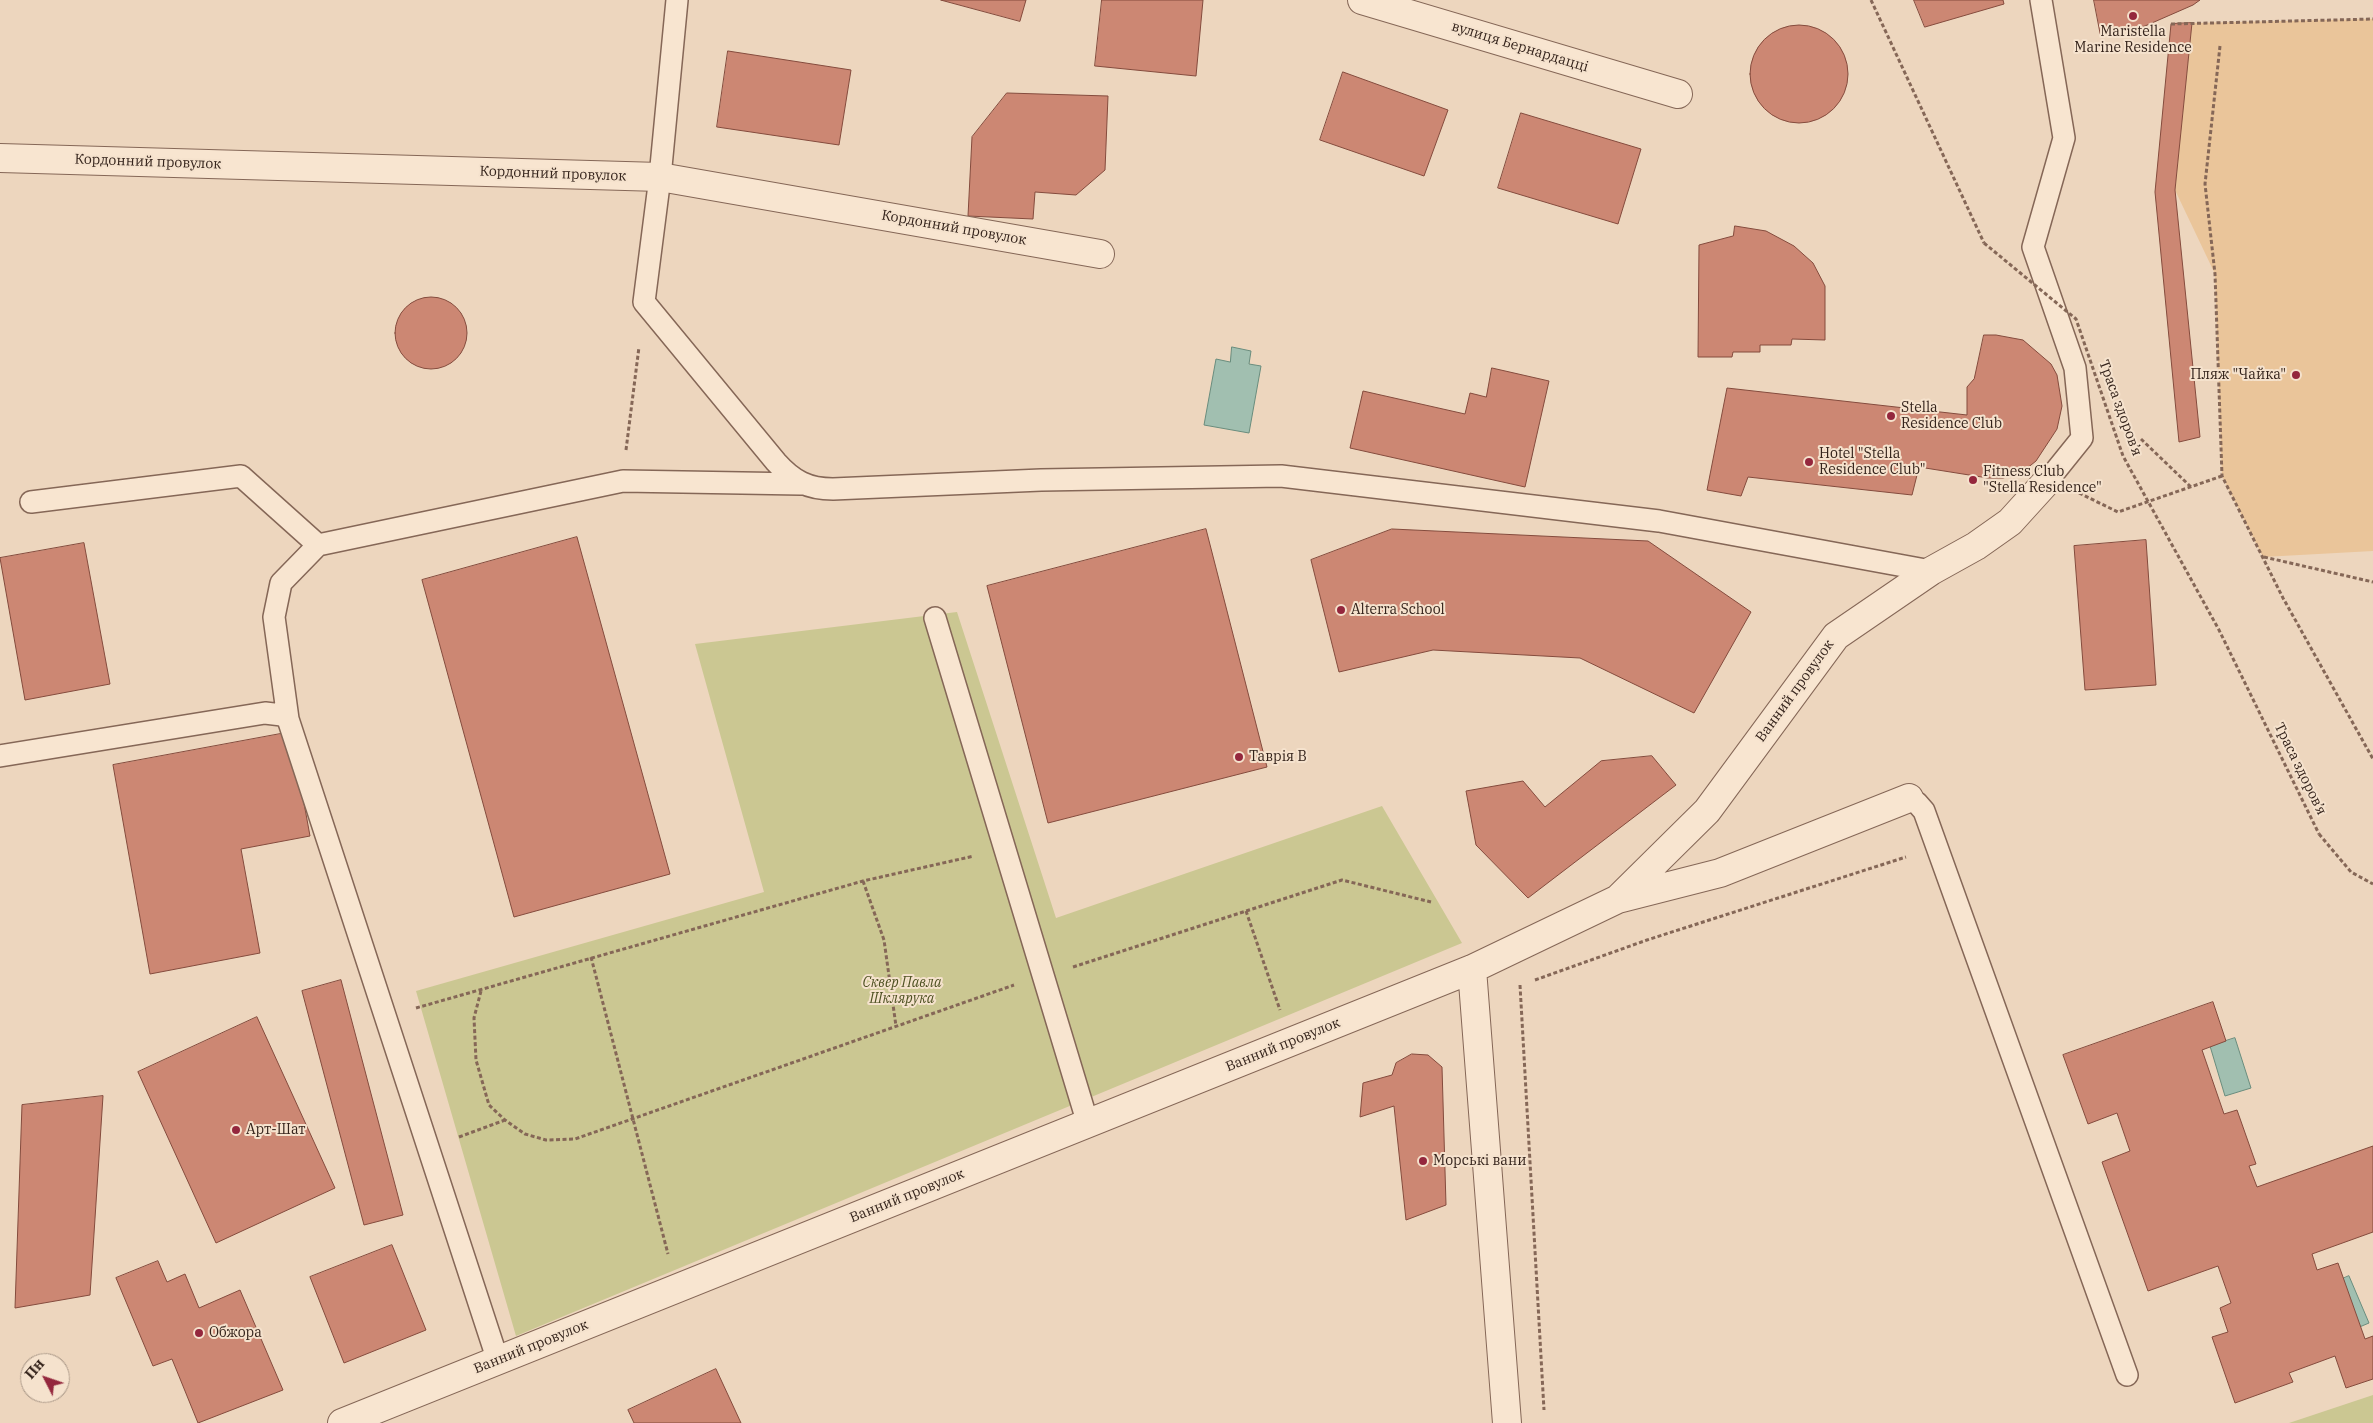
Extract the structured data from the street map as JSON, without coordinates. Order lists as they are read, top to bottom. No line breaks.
{"streets":{"street":["вулиця Бернардацці","Кордонний провулок","Ванний провулок"],"path":["Траса здоров’я"]},"parks":["Сквер Павла Шклярука"],"places":["Maristella Marine Residence","Пляж \"Чайка\"","Stella Residence Club","Hotel \"Stella Residence Club\"","Fitness Club \"Stella Residence\"","Alterra School","Таврія В","Арт-Шат","Морські вани","Обжора"],"north":"top left"}
